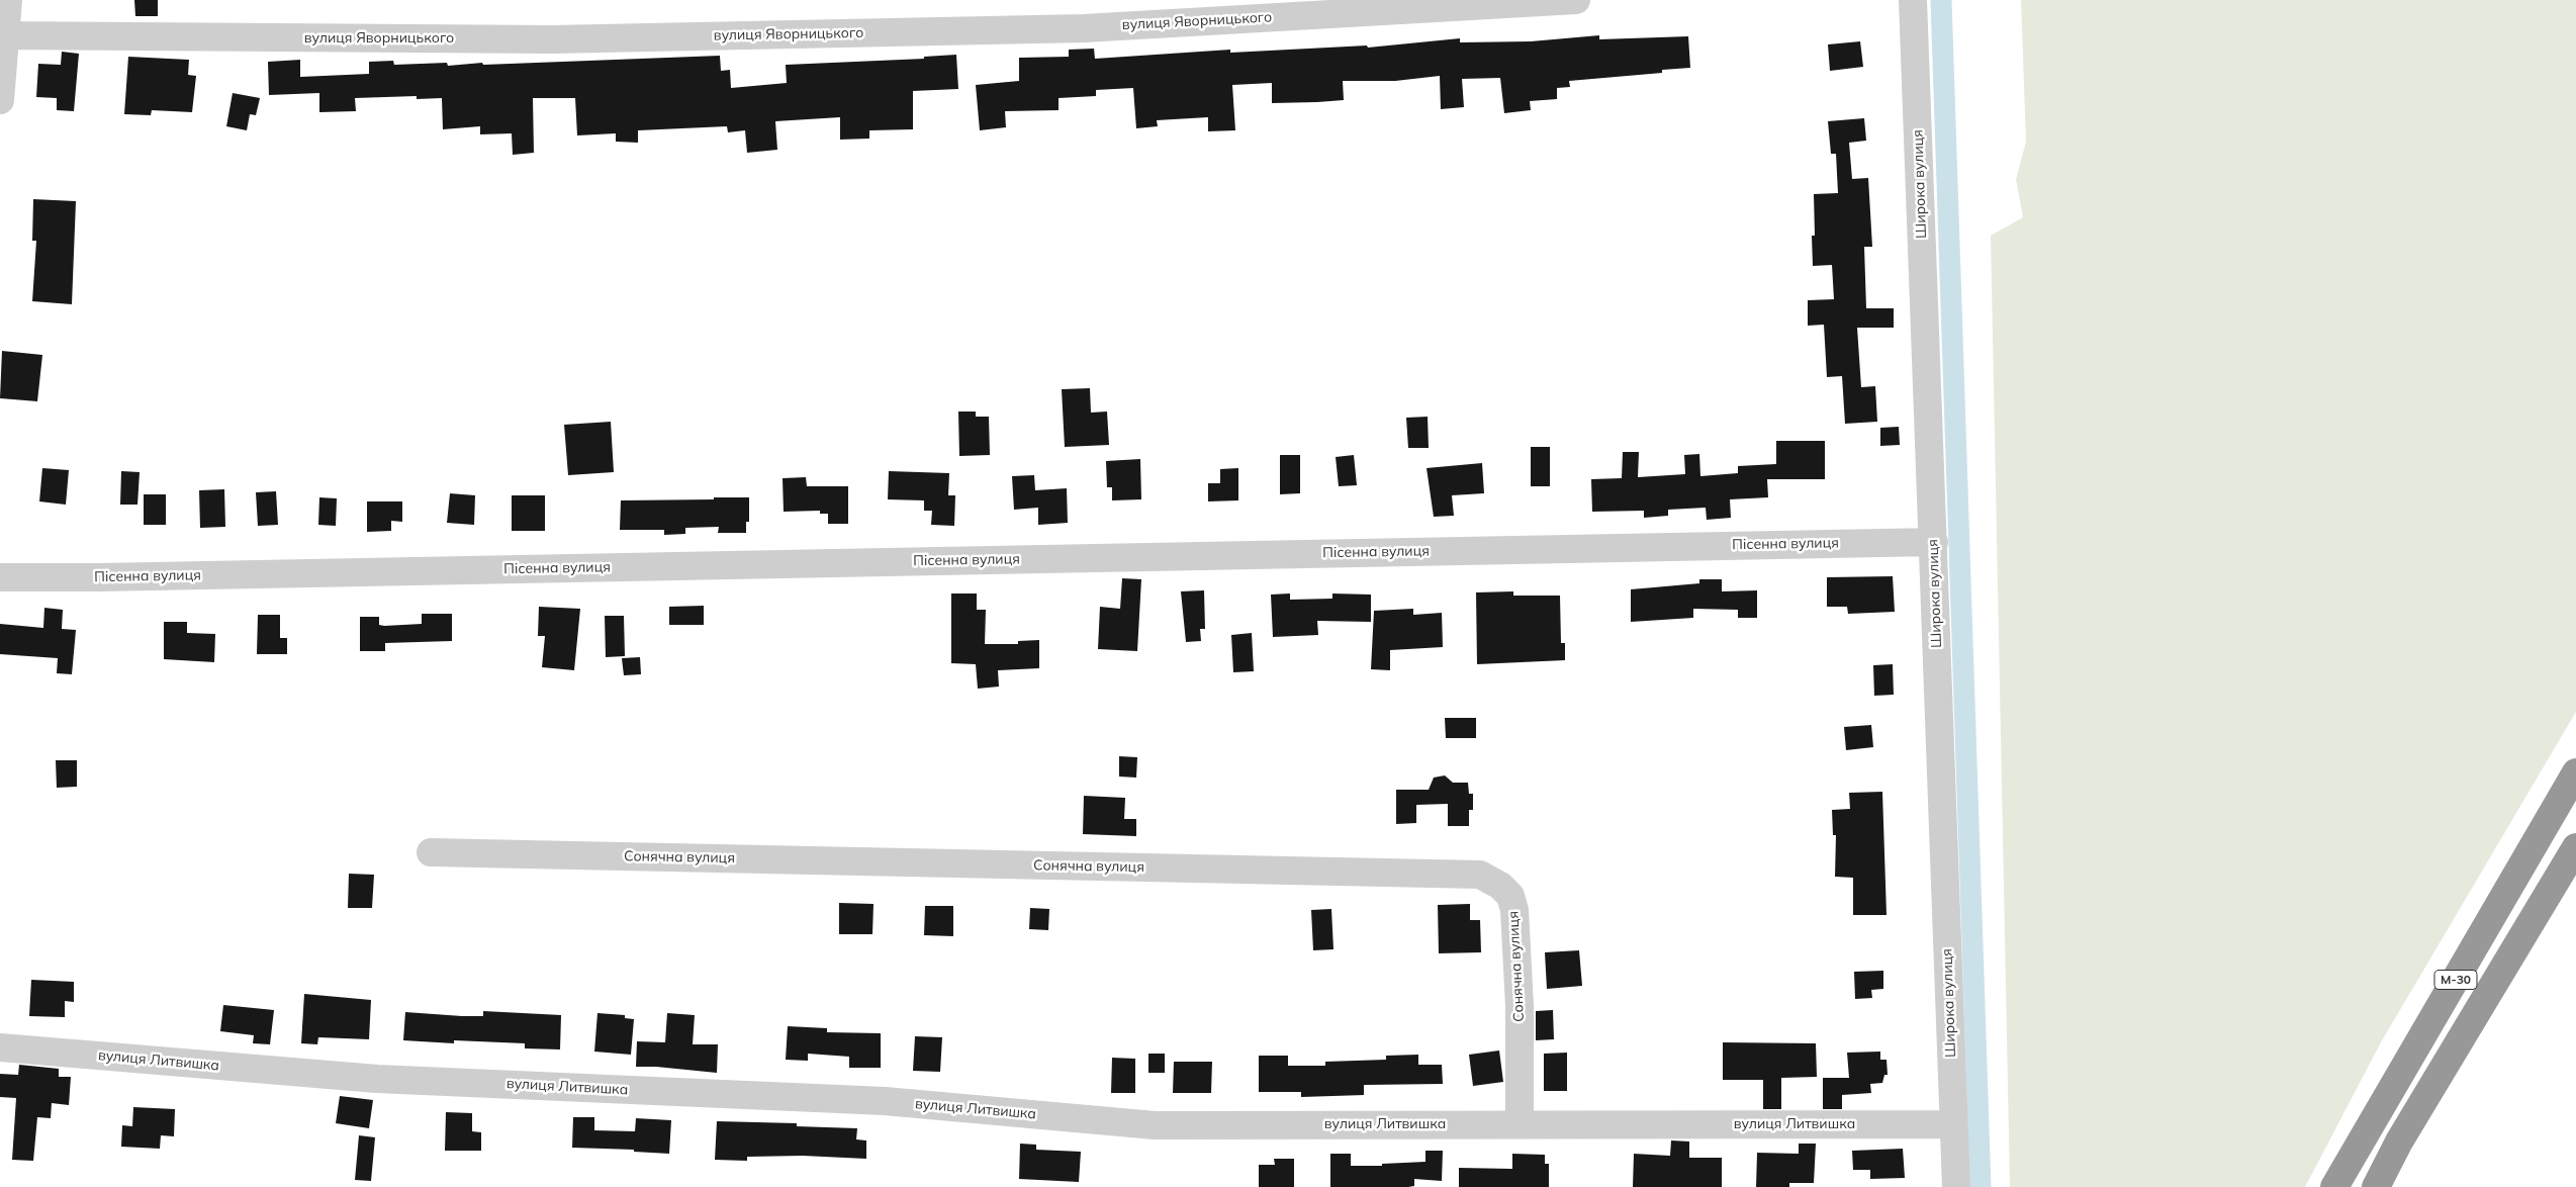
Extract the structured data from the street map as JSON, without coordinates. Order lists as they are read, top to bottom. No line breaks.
{"streets":{"highway":["М-30"],"street":["вулиця Яворницького","Широка вулиця","Пісенна вулиця","Сонячна вулиця","вулиця Литвишка"]},"crossings":[["Широка вулиця","Пісенна вулиця"],["Широка вулиця","вулиця Литвишка"],["Сонячна вулиця","вулиця Литвишка"]]}
